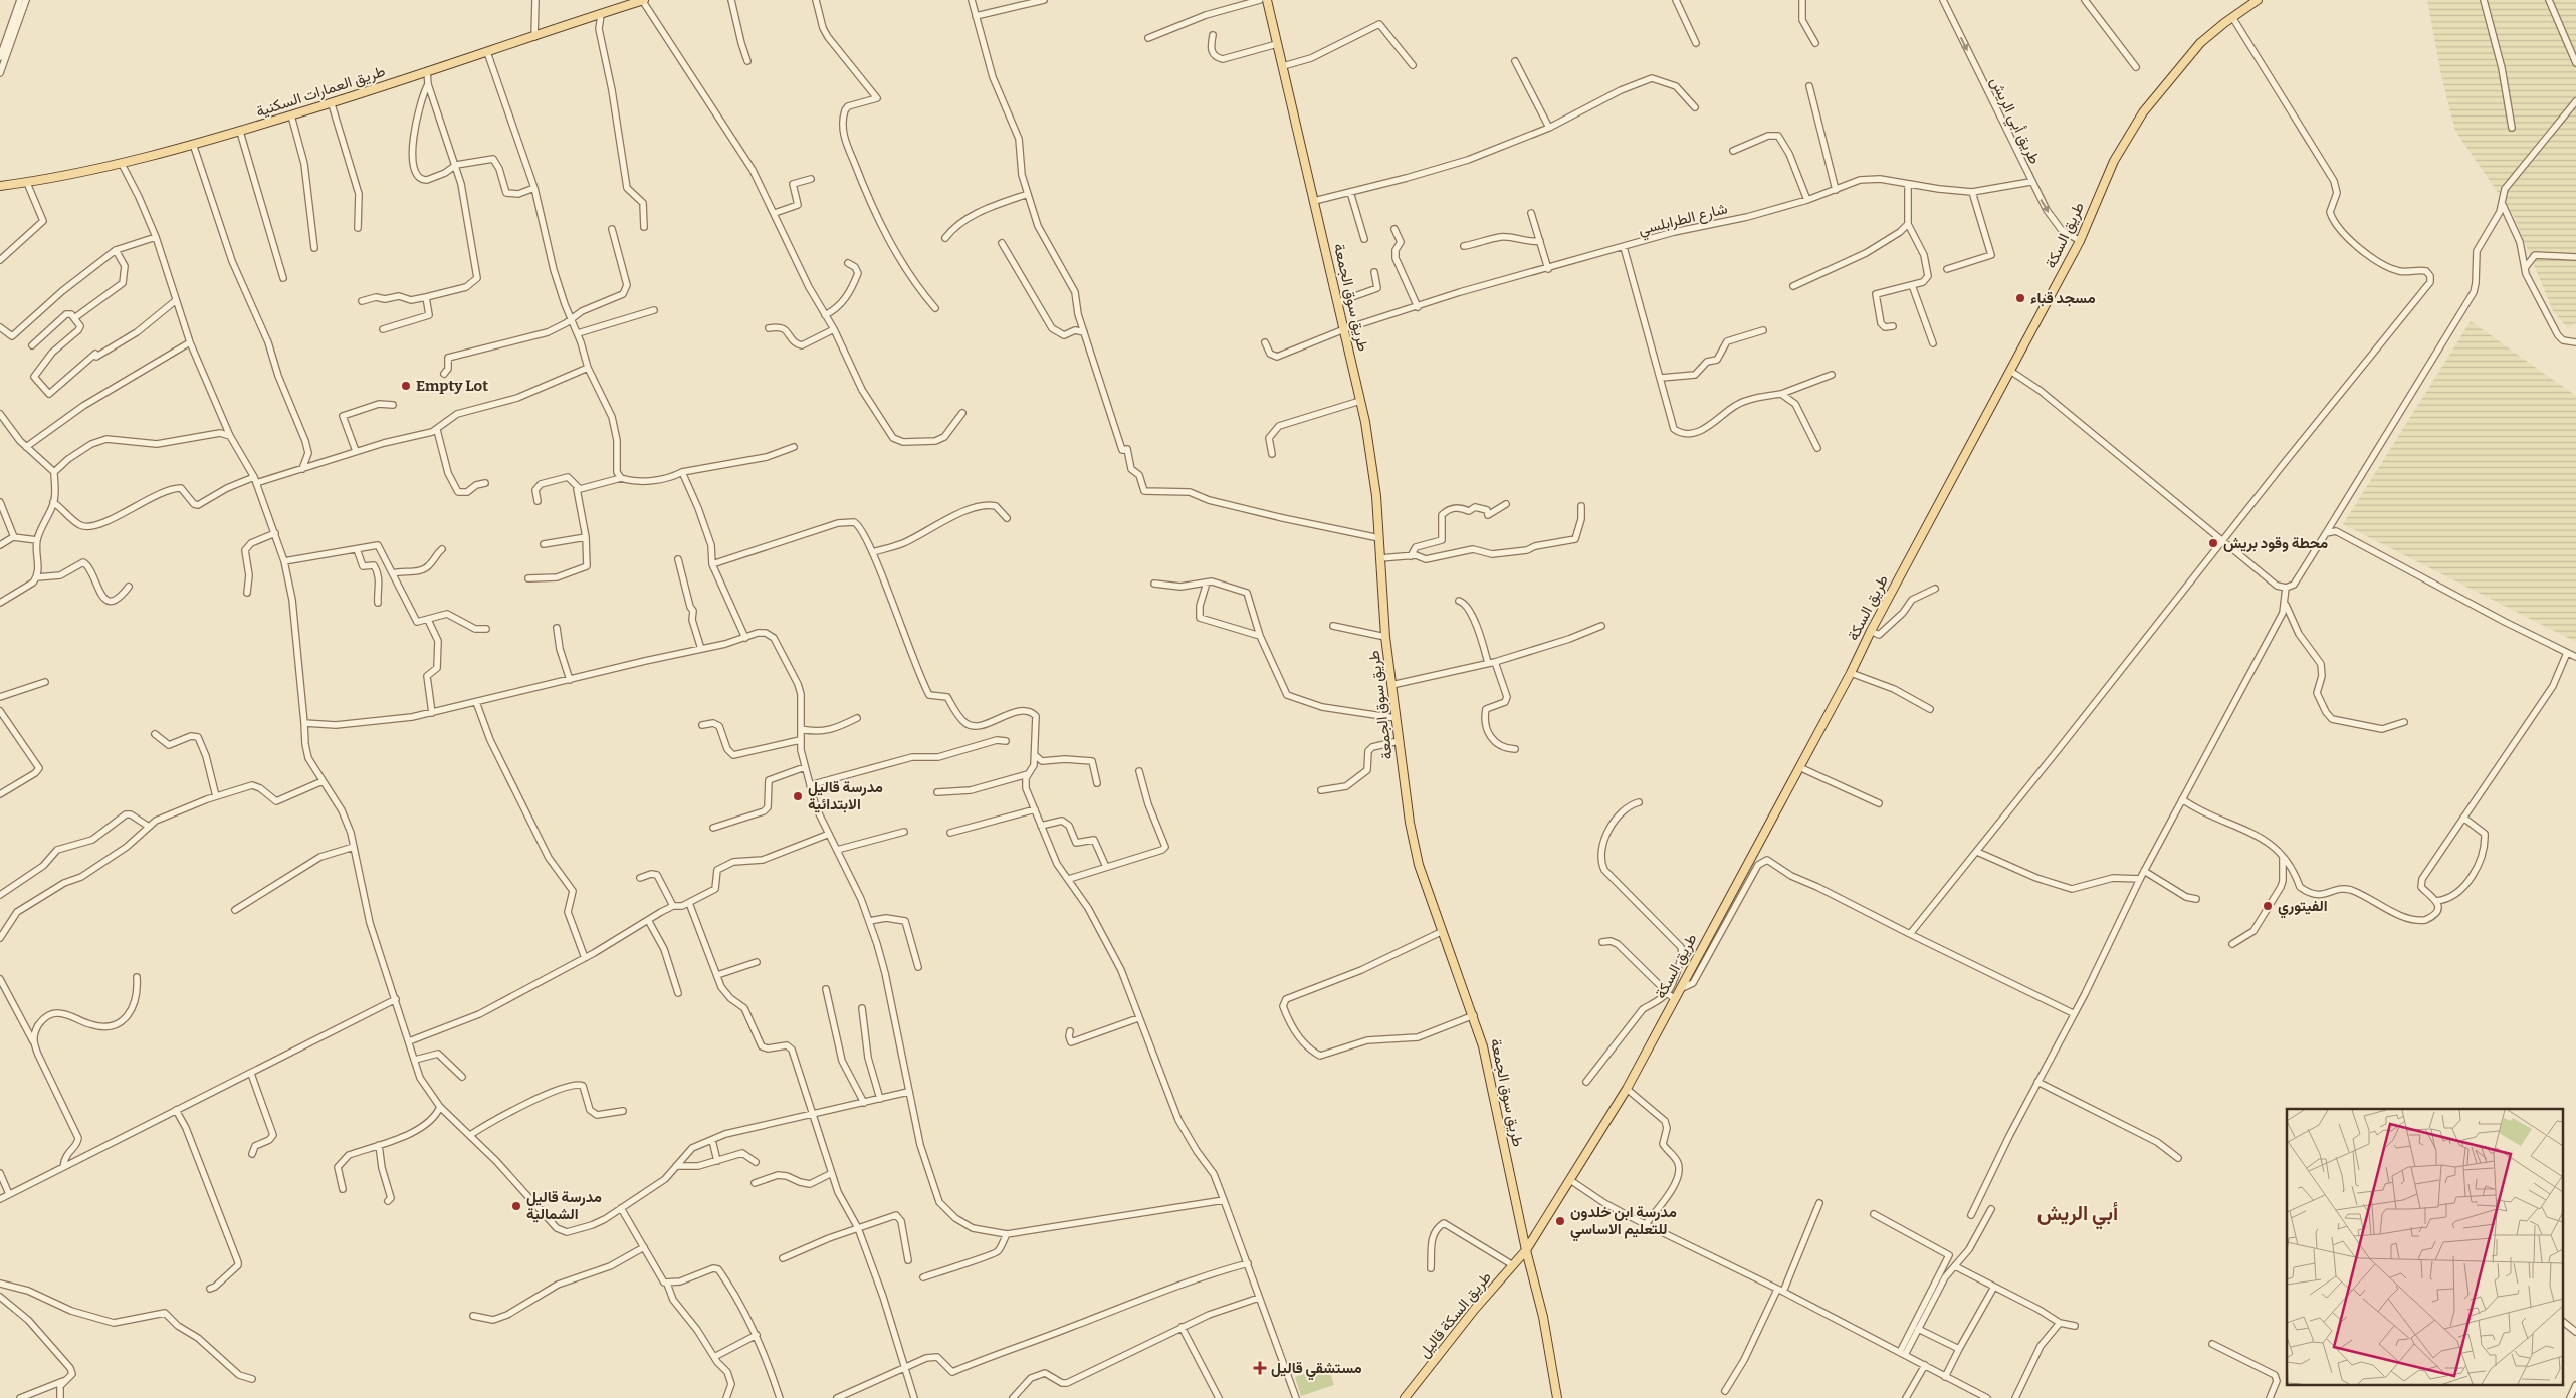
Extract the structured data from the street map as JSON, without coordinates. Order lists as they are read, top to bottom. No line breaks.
{"streets":{"main road":["طريق العمارات السكنية","طريق السكة","طريق سوق الجمعة","طريق السكة قاليل"],"street":["طريق أبي الريش","شارع الطرابلسي"]},"crossings":[["طريق أبي الريش","شارع الطرابلسي"],["طريق أبي الريش","طريق السكة"],["شارع الطرابلسي","طريق سوق الجمعة"],["طريق السكة","طريق سوق الجمعة"],["طريق السكة","طريق السكة قاليل"],["طريق سوق الجمعة","طريق السكة قاليل"]],"one_way":["طريق أبي الريش"],"districts":["أبي الريش"],"places":{"other":["مسجد قباء","Empty Lot","محطة وقود بريش","مدرسة قاليل الابتدائية","الفيتوري","مدرسة قاليل الشمالية","مدرسة ابن خلدون للتعليم الاساسي"],"health":["مستشقي قاليل"]}}
